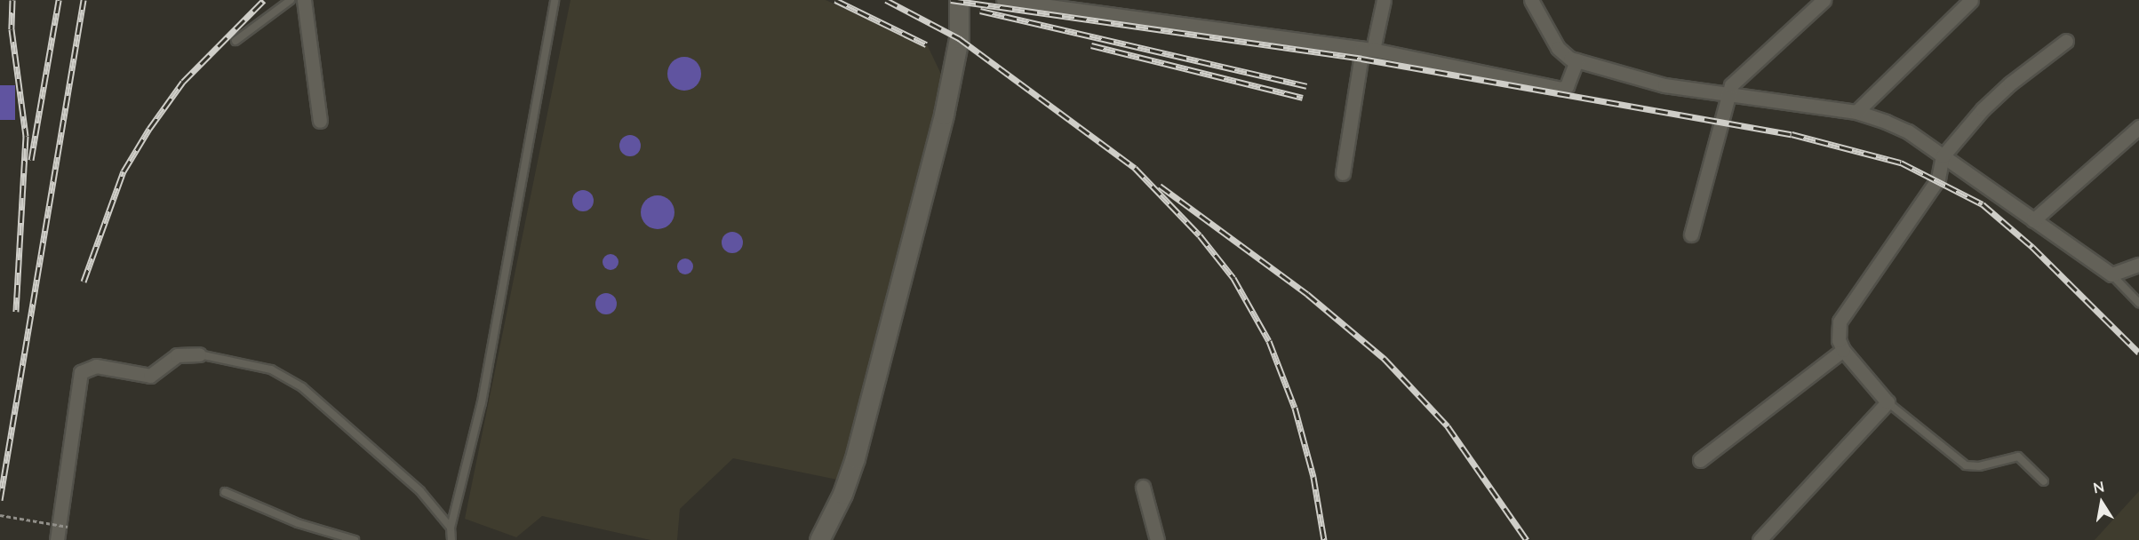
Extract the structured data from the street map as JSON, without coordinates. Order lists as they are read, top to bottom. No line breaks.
{"north":"top"}
